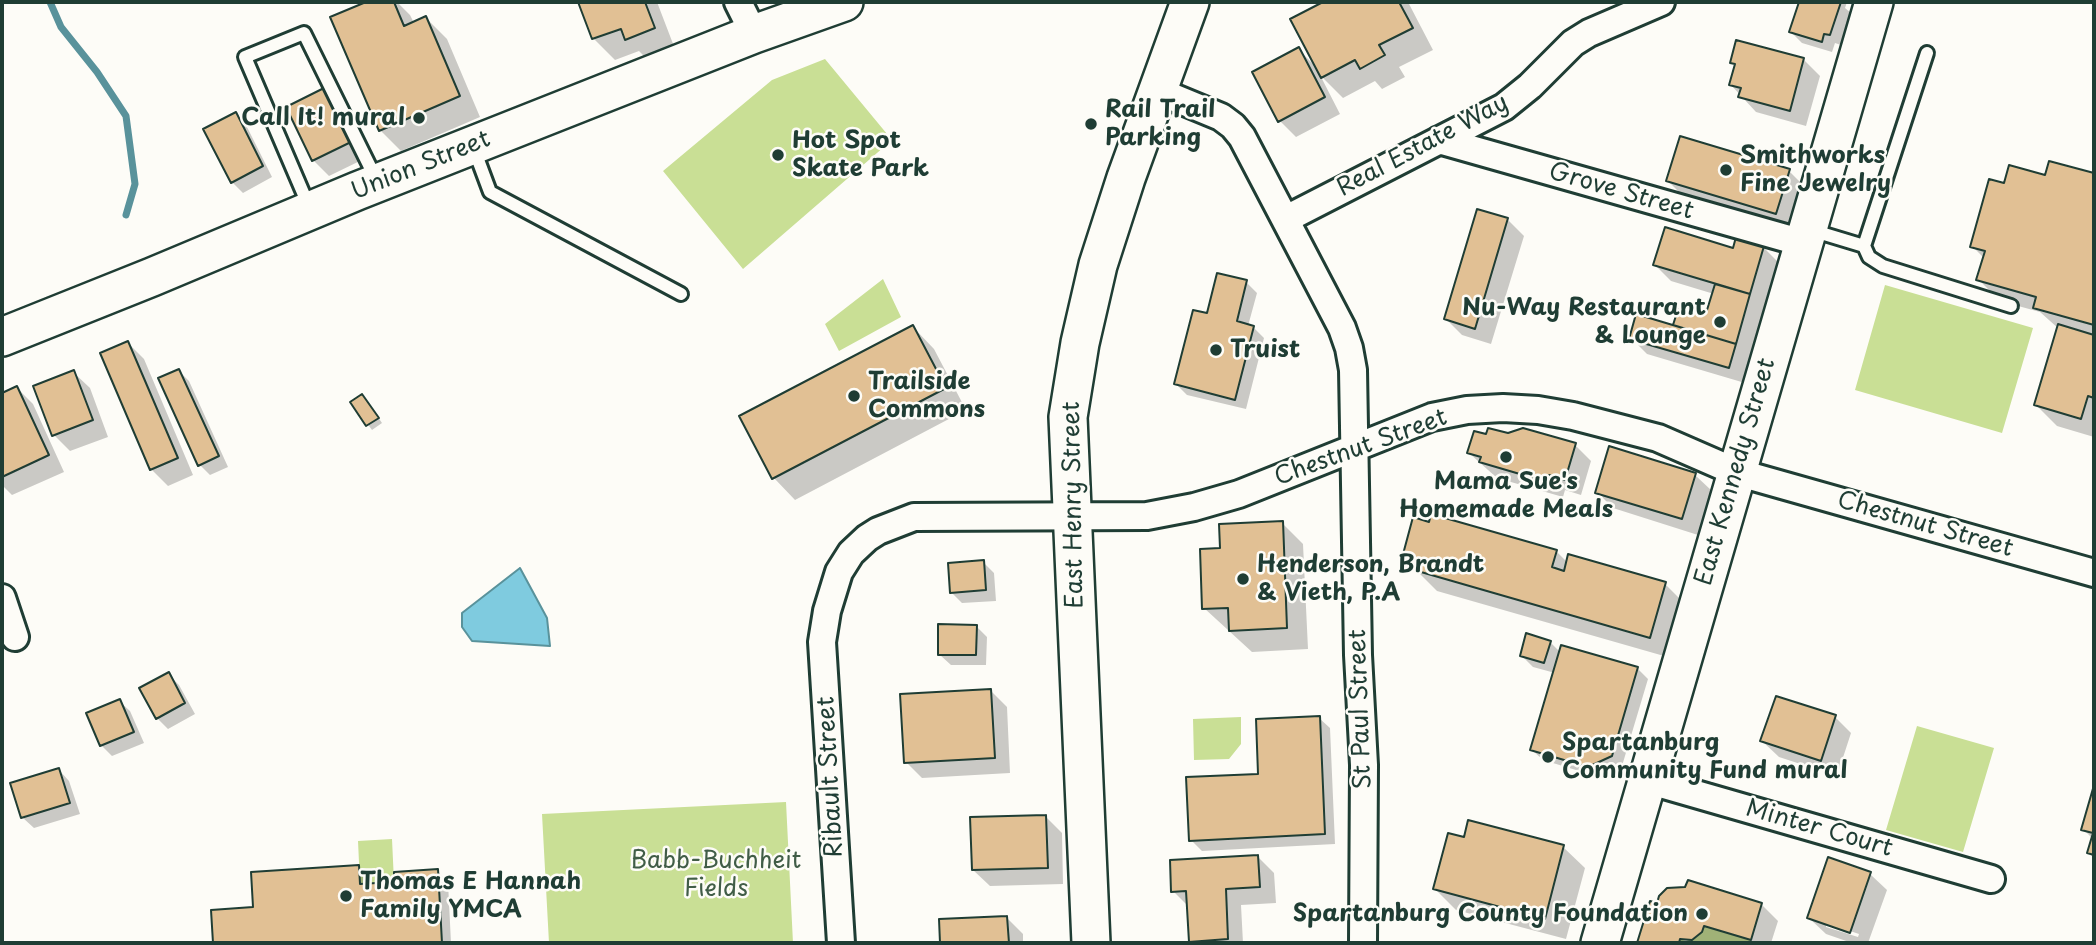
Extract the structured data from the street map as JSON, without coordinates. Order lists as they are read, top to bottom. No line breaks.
{"streets":{"main road":["Union Street","East Kennedy Street","East Henry Street"],"street":["Real Estate Way","Grove Street","Chestnut Street","St Paul Street","Ribault Street","Minter Court"]},"crossings":[["Real Estate Way","Grove Street"],["Real Estate Way","St Paul Street"],["Grove Street","East Kennedy Street"],["Chestnut Street","East Kennedy Street"],["Chestnut Street","East Henry Street"],["Chestnut Street","St Paul Street"],["Chestnut Street","Ribault Street"],["East Kennedy Street","Minter Court"],["East Henry Street","St Paul Street"]],"parks":["Babb-Buchheit Fields"],"places":["Call It! mural","Rail Trail Parking","Hot Spot Skate Park","Smithworks Fine Jewelry","Nu-Way Restaurant & Lounge","Truist","Trailside Commons","Mama Sue's Homemade Meals","Henderson, Brandt & Vieth, P.A","Spartanburg Community Fund mural","Thomas E Hannah Family YMCA","Spartanburg County Foundation"]}
